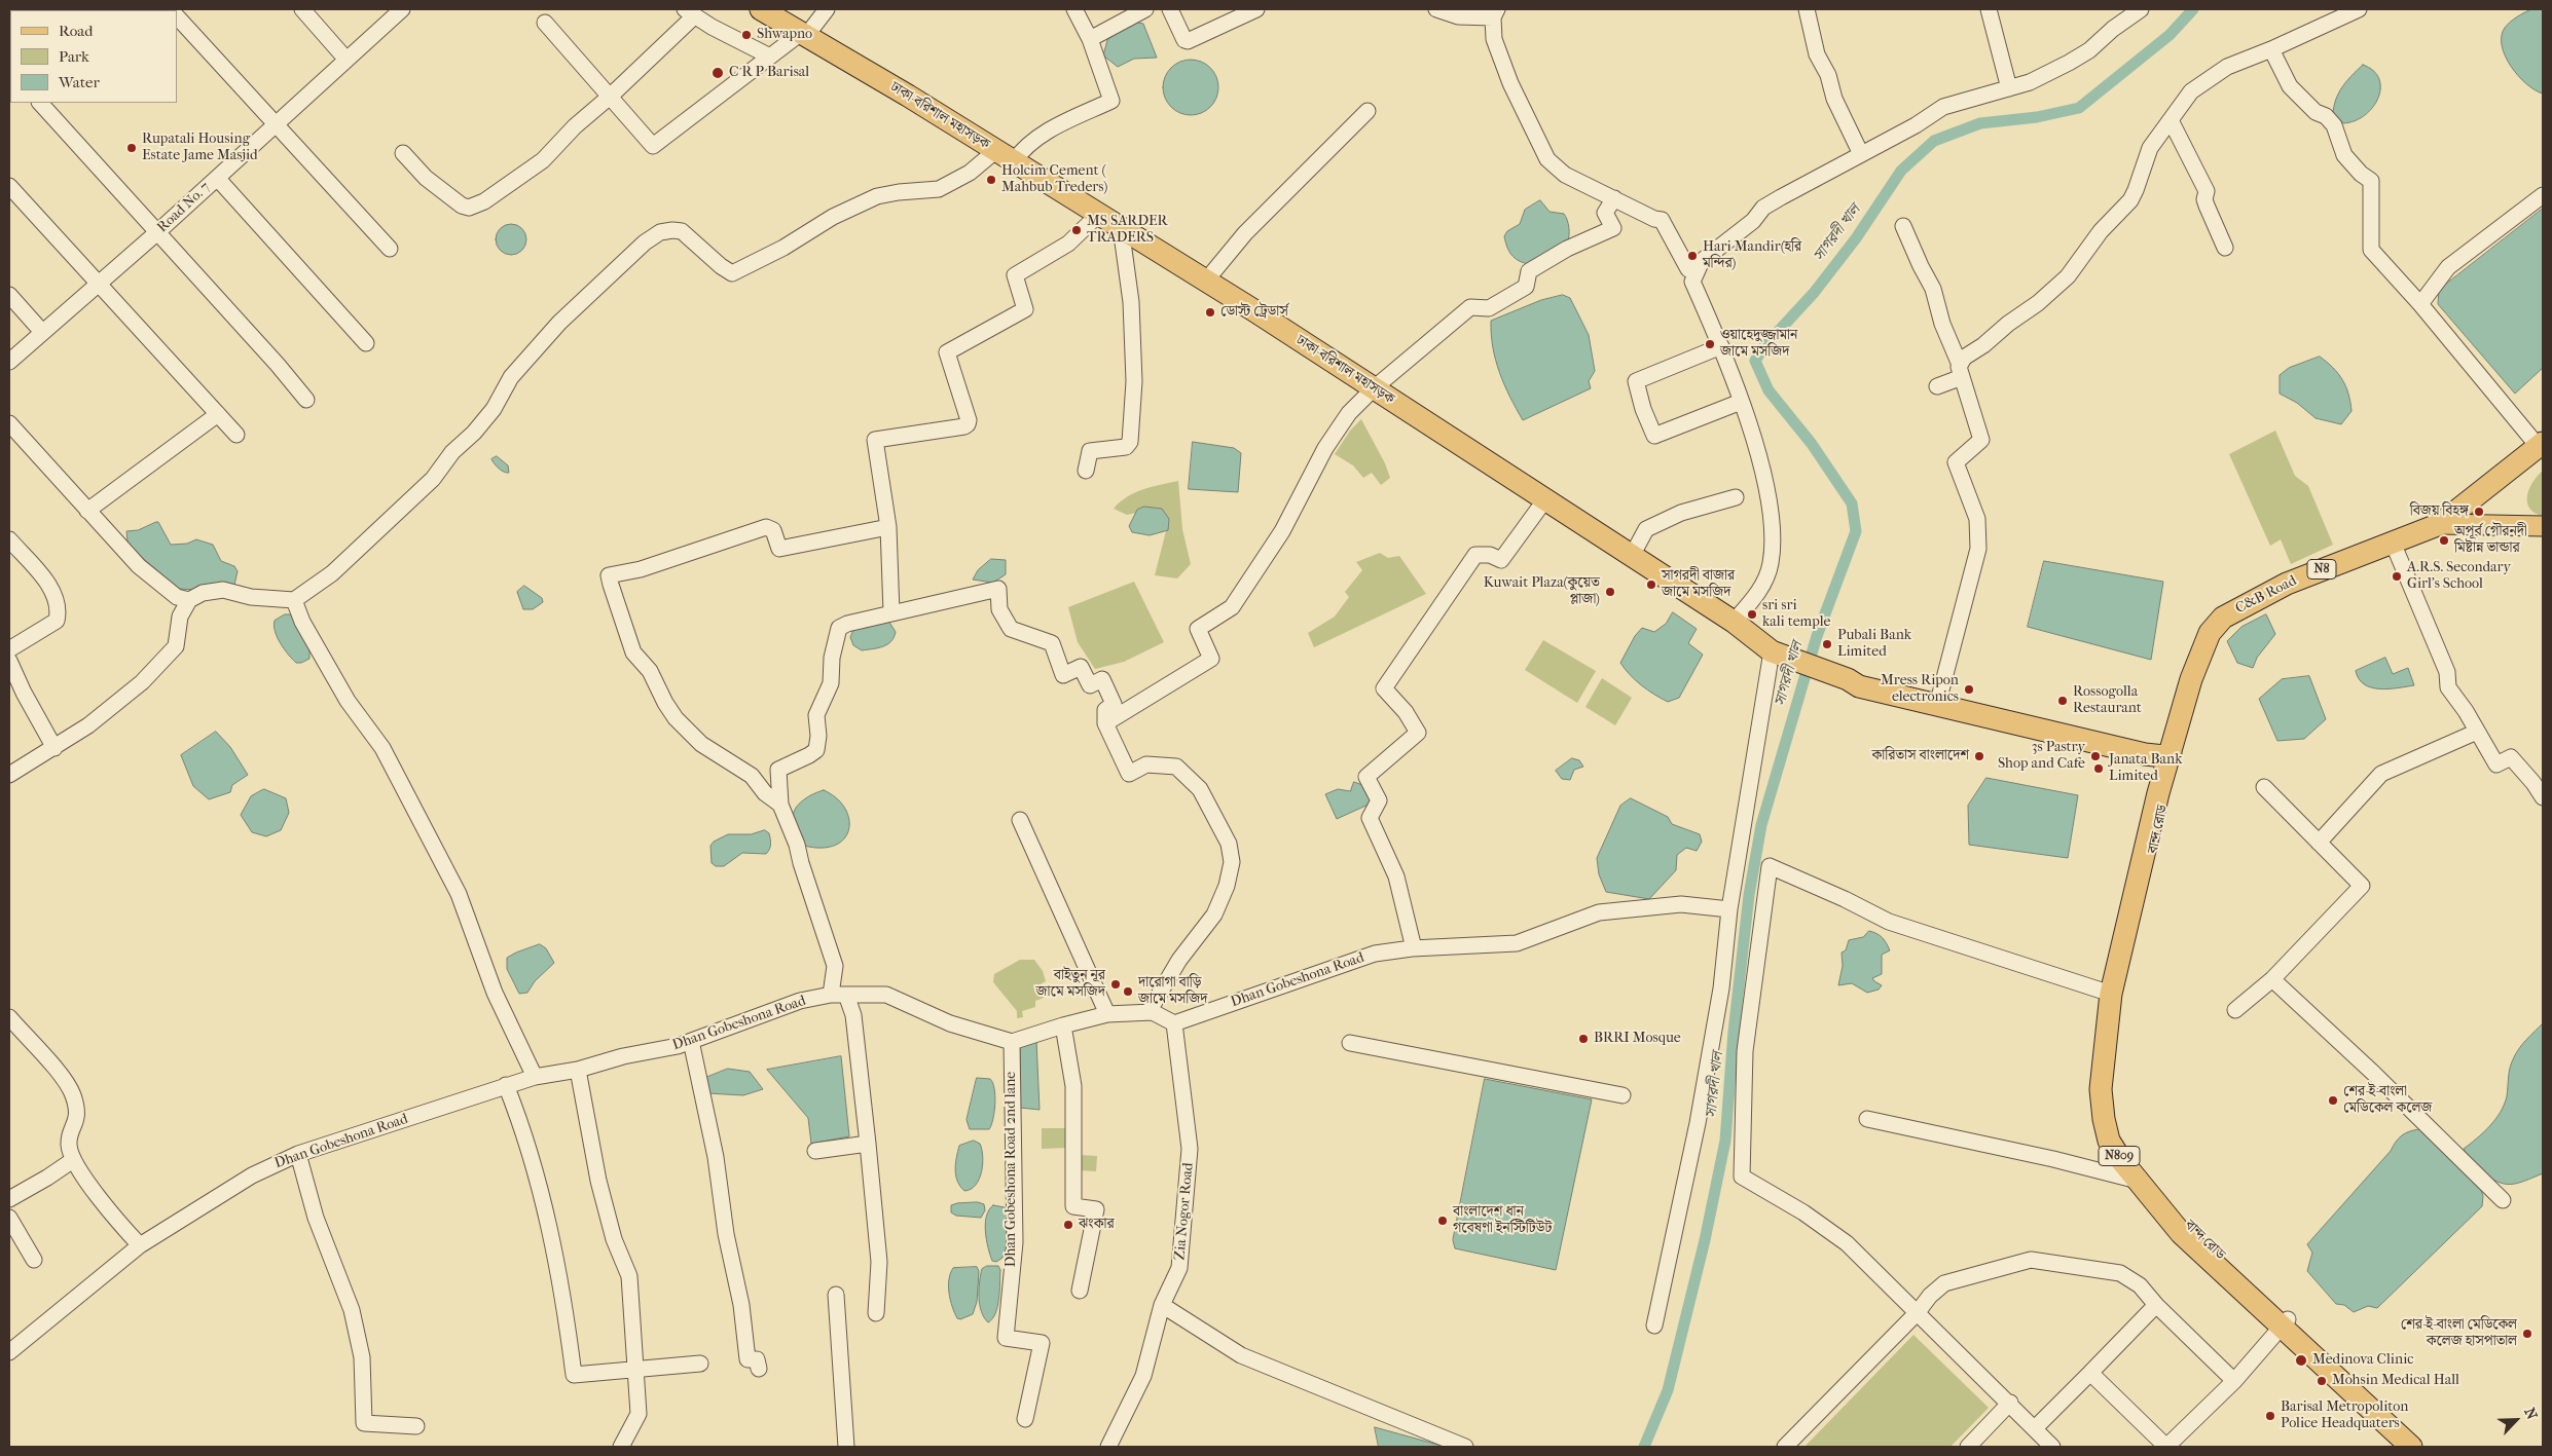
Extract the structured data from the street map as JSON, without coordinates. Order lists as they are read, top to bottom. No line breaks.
{"streets":{"highway":["ঢাকা-বরিশাল মহাসড়ক","N8","C&B Road","বান্দ রোড","N809"],"street":["Road No. 7","Dhan Gobeshona Road","Dhan Gobeshona Road 2nd lane","Zia Nogor Road"]},"crossings":[["C&B Road","বান্দ রোড"],["Dhan Gobeshona Road","Dhan Gobeshona Road 2nd lane"],["Dhan Gobeshona Road","Zia Nogor Road"]],"water":["সাগরদী খাল"],"places":["Shwapno","C R P Barisal","Rupatali Housing Estate Jame Masjid","Holcim Cement ( Mahbub Treders)","MS SARDER TRADERS","Hari Mandir(হরি মন্দির)","ডোস্ট ট্রেডার্স","ওয়াহেদুজ্জামান জামে মসজিদ","বিজয় বিহঙ্গ","অপূর্ব গৌরনদী মিষ্টান্ন ভান্ডার","A.R.S. Secondary Girl's School","সাগরদী বাজার জামে মসজিদ","Kuwait Plaza(কুয়েত প্লাজা)","sri sri kali temple","Pubali Bank Limited","Mress Ripon electronics","Rossogolla Restaurant","কারিতাস বাংলাদেশ","3s Pastry Shop and Cafe","Janata Bank Limited","বাইতুন নূর জামে মসজিদ","দারোগা বাড়ি জামে মসজিদ","BRRI Mosque","শের-ই-বাংলা মেডিকেল কলেজ","বাংলাদেশ ধান গবেষণা ইনস্টিটিউট","ঝংকার","শের-ই-বাংলা মেডিকেল কলেজ হাসপাতাল","Medinova Clinic","Mohsin Medical Hall","Barisal Metropoliton Police Headquaters"],"legend":["Road","Park","Water"],"north":"top right"}
